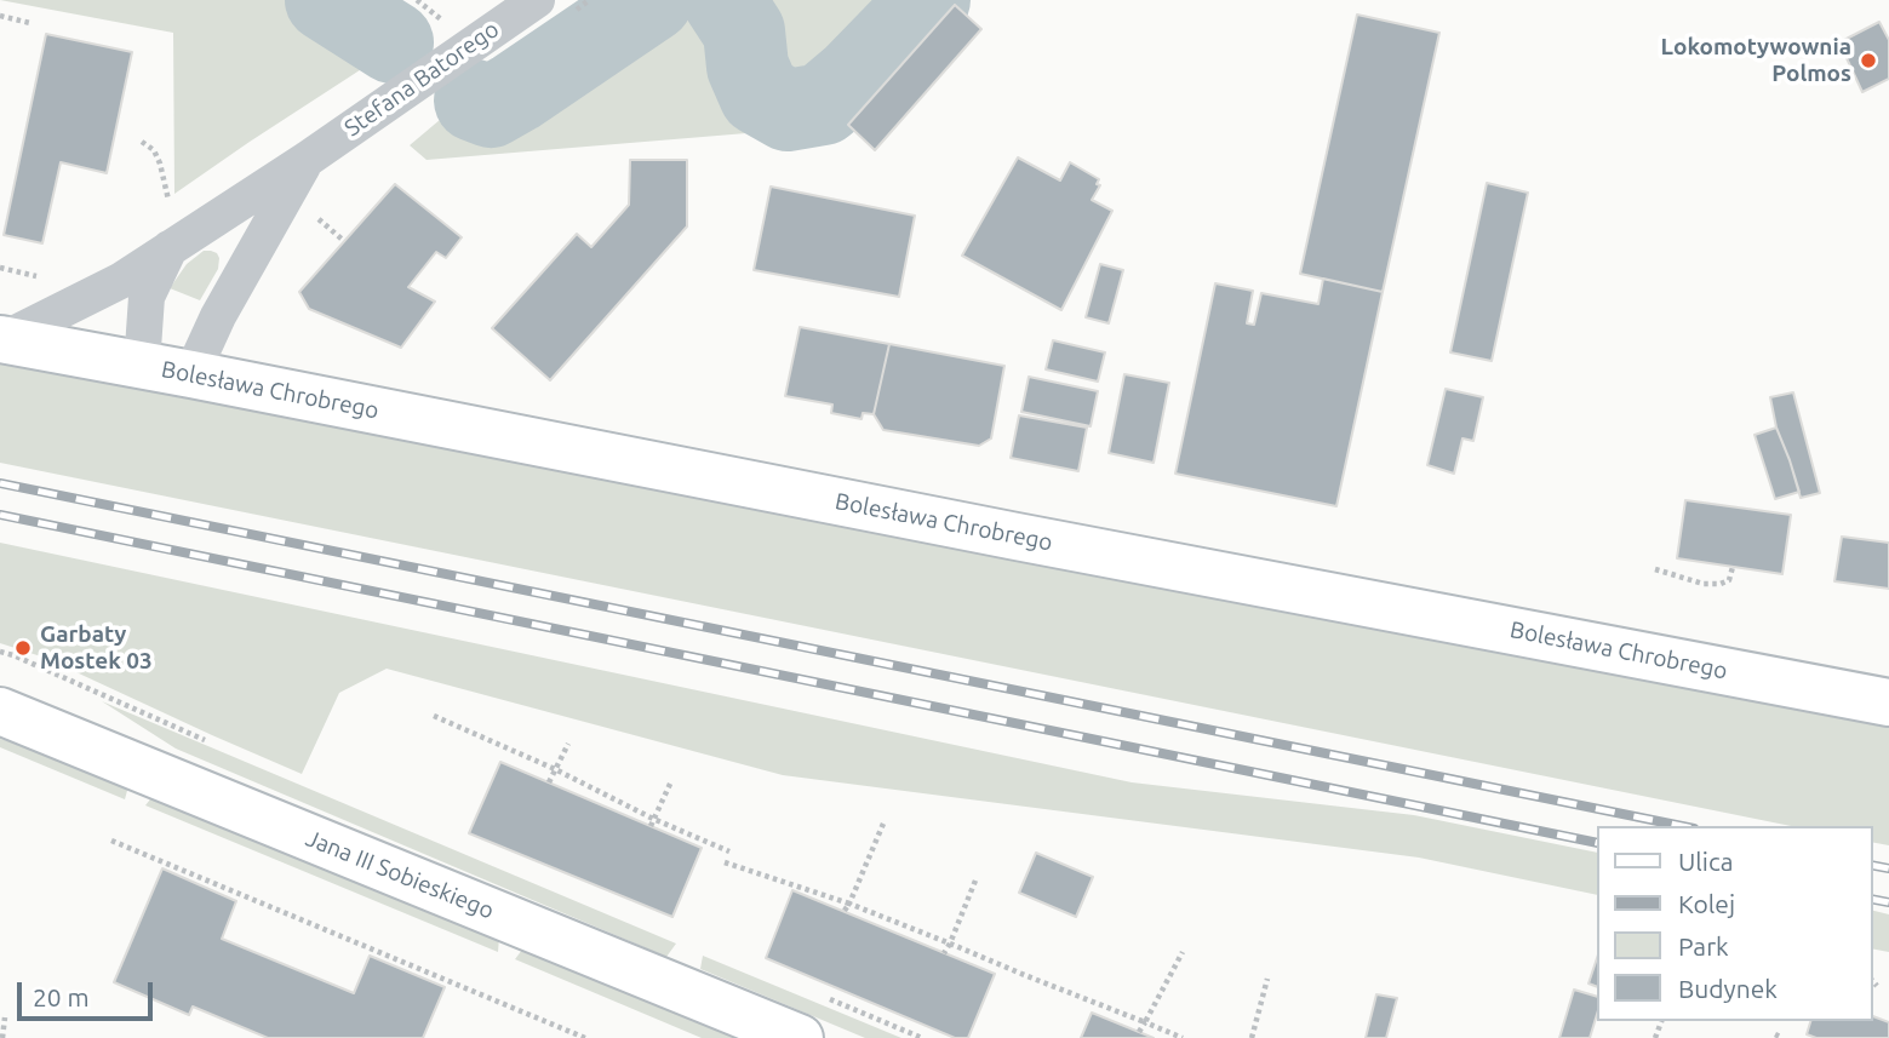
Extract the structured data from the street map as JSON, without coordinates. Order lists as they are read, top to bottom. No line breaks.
{"streets":{"street":["Stefana Batorego","Bolesława Chrobrego","Jana III Sobieskiego"]},"crossings":[["Stefana Batorego","Bolesława Chrobrego"]],"places":["Lokomotywownia Polmos","Garbaty Mostek 03"],"legend":["Ulica","Kolej","Park","Budynek"],"scale_bar":"20 m"}
